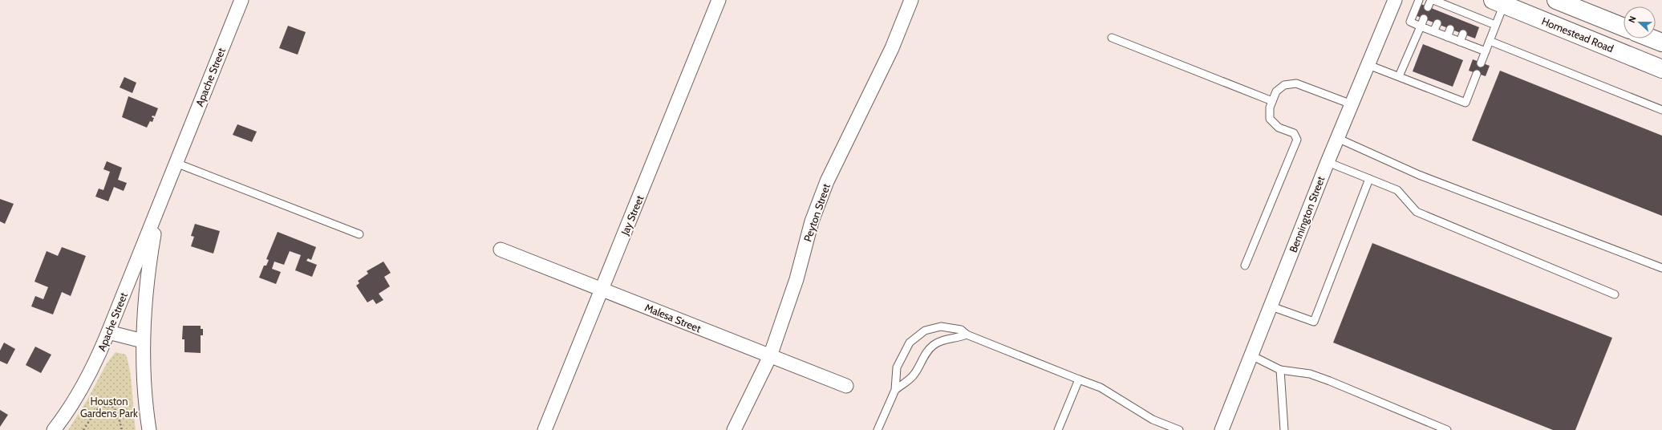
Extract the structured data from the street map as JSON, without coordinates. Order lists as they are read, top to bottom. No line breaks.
{"streets":{"main road":["Homestead Road"],"street":["Apache Street","Peyton Street","Bennington Street","Jay Street","Malesa Street"]},"crossings":[["Peyton Street","Malesa Street"],["Jay Street","Malesa Street"]],"parks":["Houston Gardens Park"],"north":"left"}
